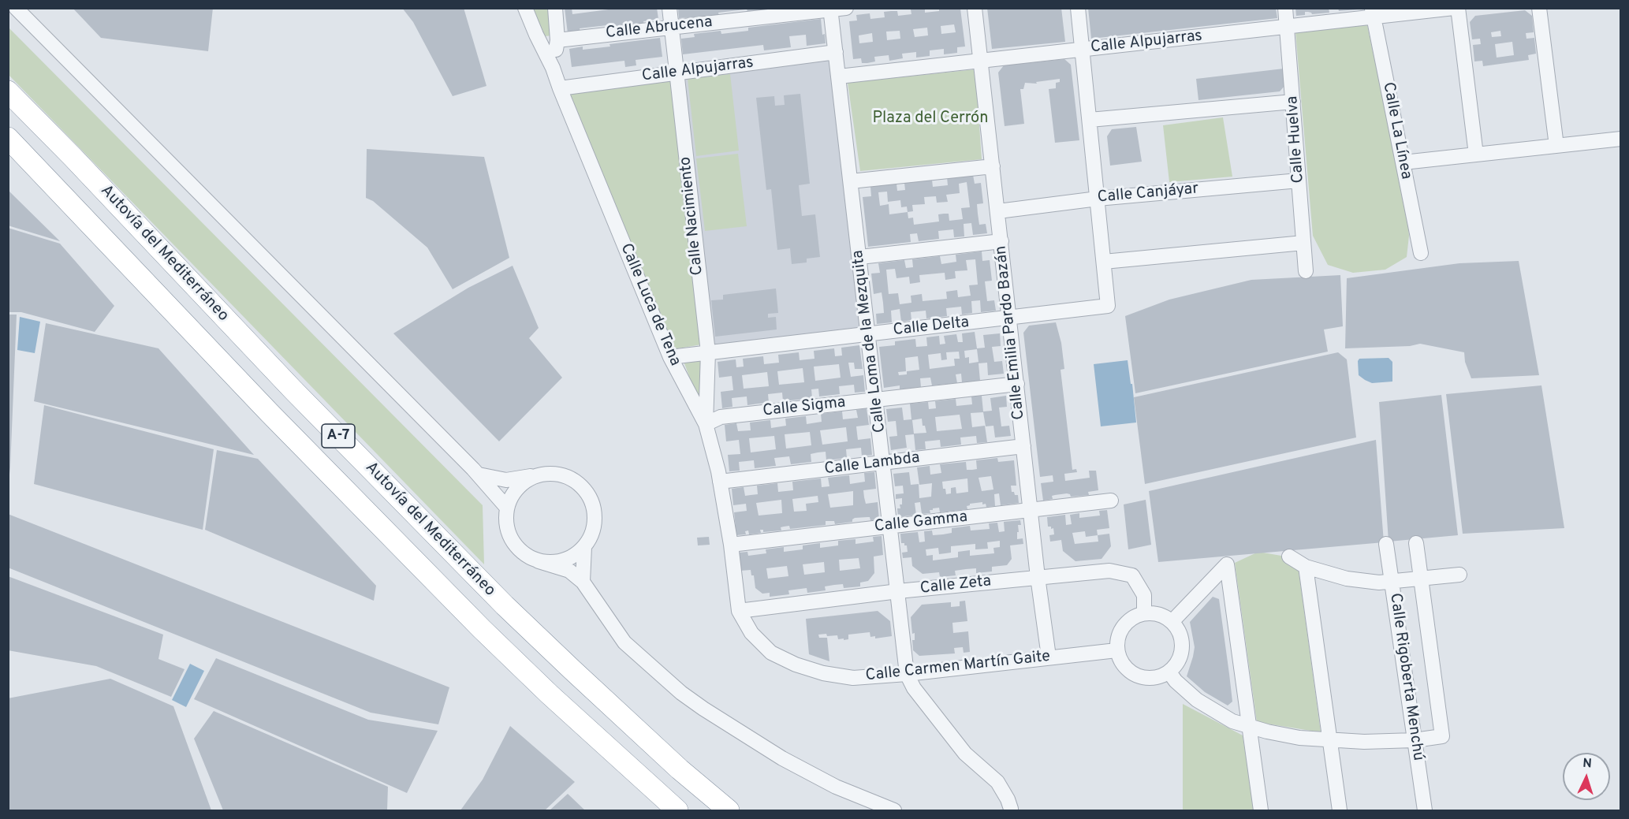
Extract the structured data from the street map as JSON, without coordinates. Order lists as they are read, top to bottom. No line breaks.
{"streets":{"highway":["Autovía del Mediterráneo","A-7"],"street":["Calle Abrucena","Calle Alpujarras","Calle La Línea","Calle Huelva","Calle Canjáyar","Calle Nacimiento","Calle Luca de Tena","Calle Delta","Calle Emilia Pardo Bazán","Calle Loma de la Mezquita","Calle Sigma","Calle Lambda","Calle Gamma","Calle Zeta","Calle Carmen Martín Gaite","Calle Rigoberta Menchú"]},"crossings":[["Calle Abrucena","Calle Nacimiento"],["Calle Abrucena","Calle Loma de la Mezquita"],["Calle Alpujarras","Calle La Línea"],["Calle Alpujarras","Calle Huelva"],["Calle Alpujarras","Calle Nacimiento"],["Calle Alpujarras","Calle Luca de Tena"],["Calle Alpujarras","Calle Emilia Pardo Bazán"],["Calle Alpujarras","Calle Loma de la Mezquita"],["Calle Huelva","Calle Canjáyar"],["Calle Canjáyar","Calle Emilia Pardo Bazán"],["Calle Nacimiento","Calle Luca de Tena"],["Calle Nacimiento","Calle Delta"],["Calle Nacimiento","Calle Sigma"],["Calle Luca de Tena","Calle Delta"],["Calle Luca de Tena","Calle Sigma"],["Calle Luca de Tena","Calle Lambda"],["Calle Luca de Tena","Calle Gamma"],["Calle Luca de Tena","Calle Zeta"],["Calle Luca de Tena","Calle Carmen Martín Gaite"],["Calle Delta","Calle Emilia Pardo Bazán"],["Calle Delta","Calle Loma de la Mezquita"],["Calle Emilia Pardo Bazán","Calle Sigma"],["Calle Emilia Pardo Bazán","Calle Lambda"],["Calle Emilia Pardo Bazán","Calle Gamma"],["Calle Emilia Pardo Bazán","Calle Zeta"],["Calle Emilia Pardo Bazán","Calle Carmen Martín Gaite"],["Calle Loma de la Mezquita","Calle Sigma"],["Calle Loma de la Mezquita","Calle Lambda"],["Calle Loma de la Mezquita","Calle Gamma"],["Calle Loma de la Mezquita","Calle Zeta"],["Calle Loma de la Mezquita","Calle Carmen Martín Gaite"],["Calle Zeta","Calle Carmen Martín Gaite"]],"parks":["Plaza del Cerrón"],"north":"top"}
